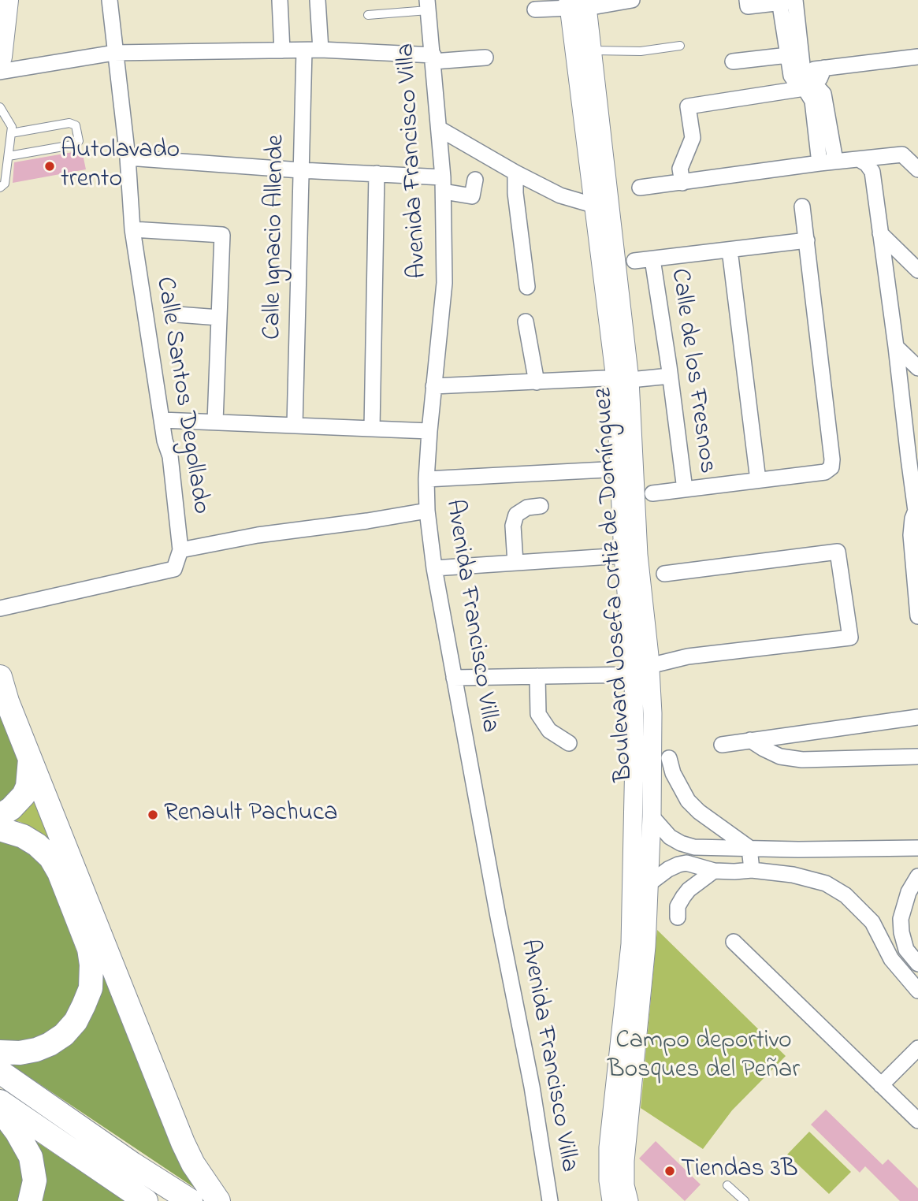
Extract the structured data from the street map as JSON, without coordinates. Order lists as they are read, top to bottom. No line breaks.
{"streets":{"street":["Avenida Francisco Villa","Calle Ignacio Allende","Calle de los Fresnos","Calle Santos Degollado","Boulevard Josefa Ortiz de Domínguez"]},"parks":["Campo deportivo Bosques del Peñar"],"places":["Autolavado trento","Renault Pachuca","Tiendas 3B"]}
